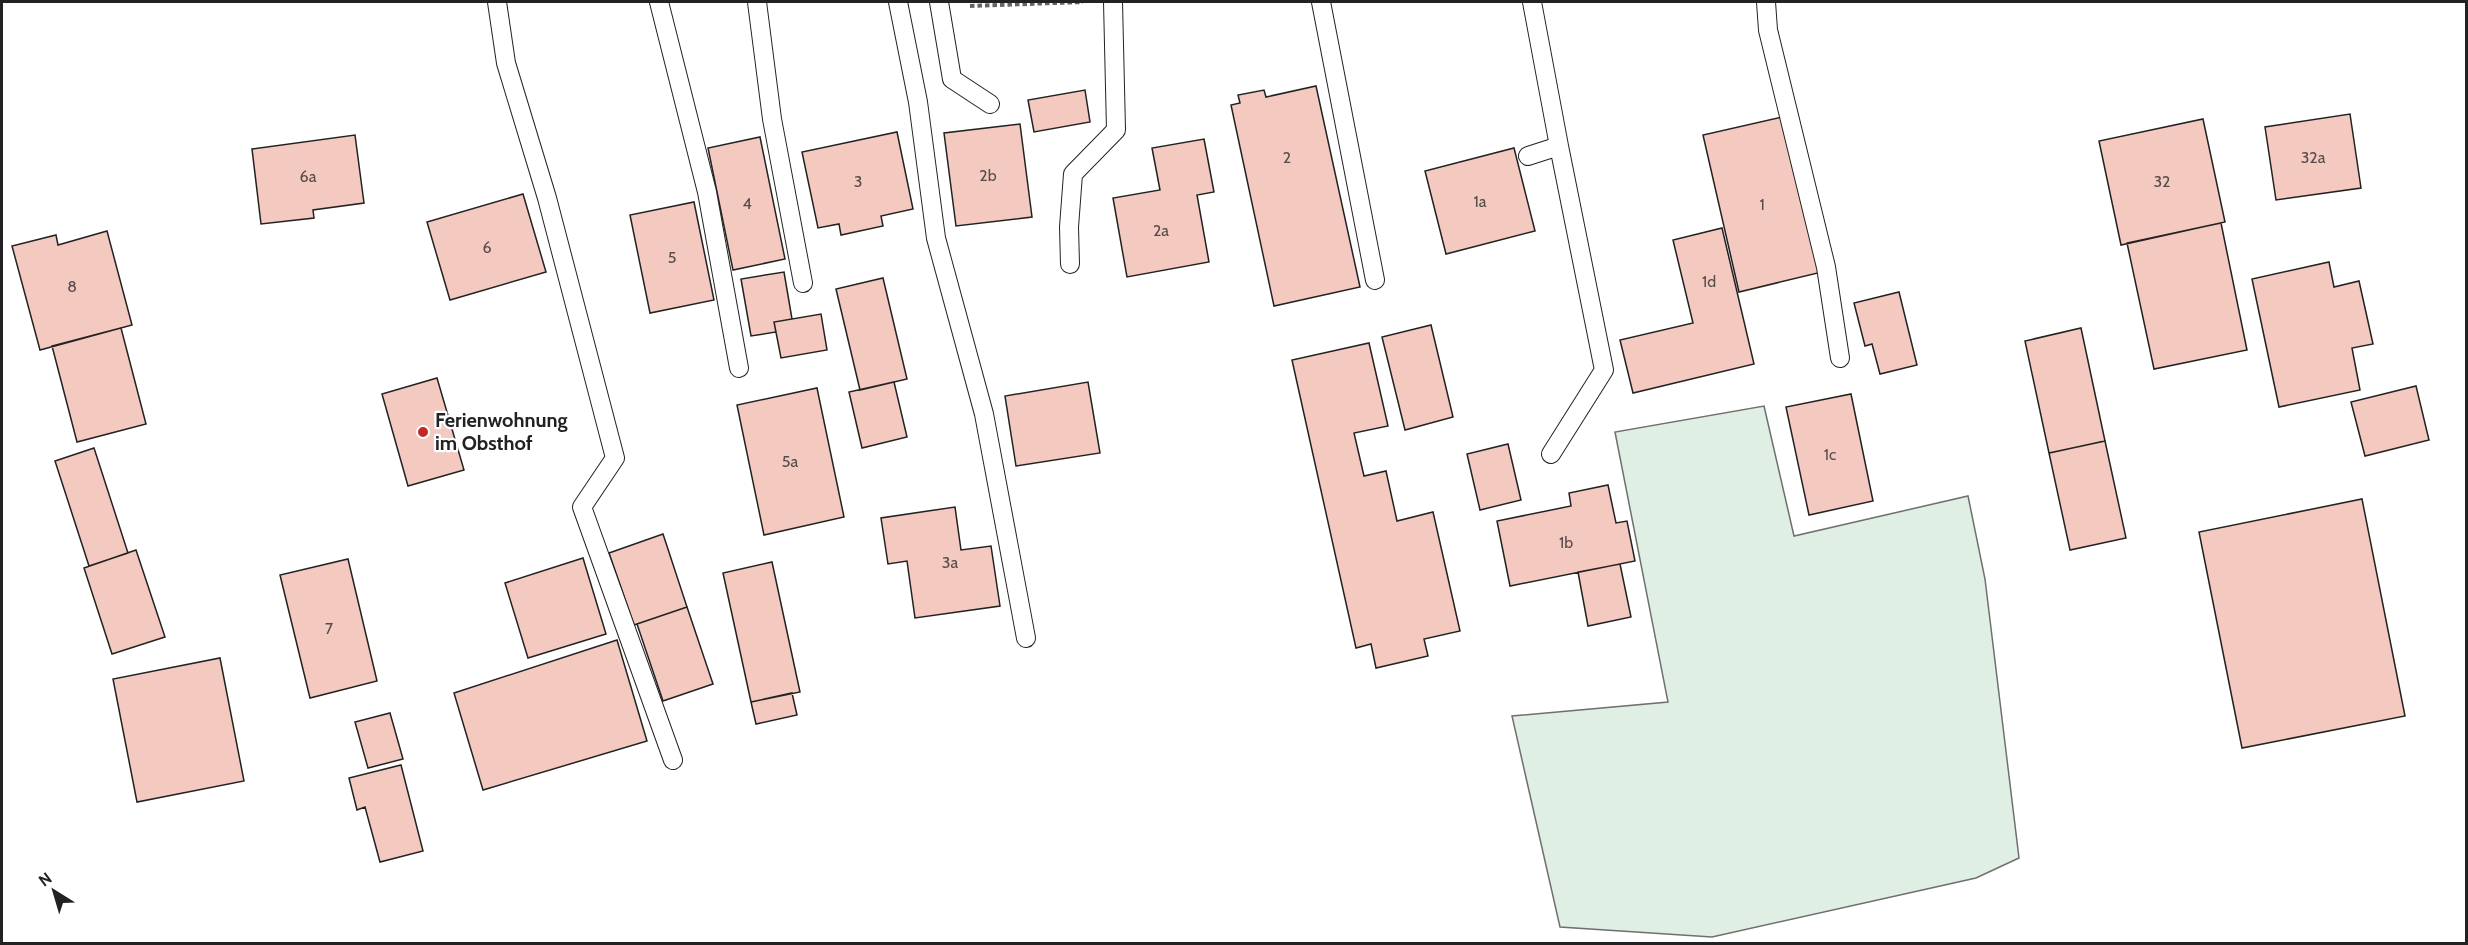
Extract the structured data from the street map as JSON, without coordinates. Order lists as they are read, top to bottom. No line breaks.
{"places":["Ferienwohnung im Obsthof"],"house_numbers":["2","32a","2b","6a","3","32","1a","4","1","2a","6","5","1d","8","1c","5a","1b","3a","7"],"north":"top left"}
